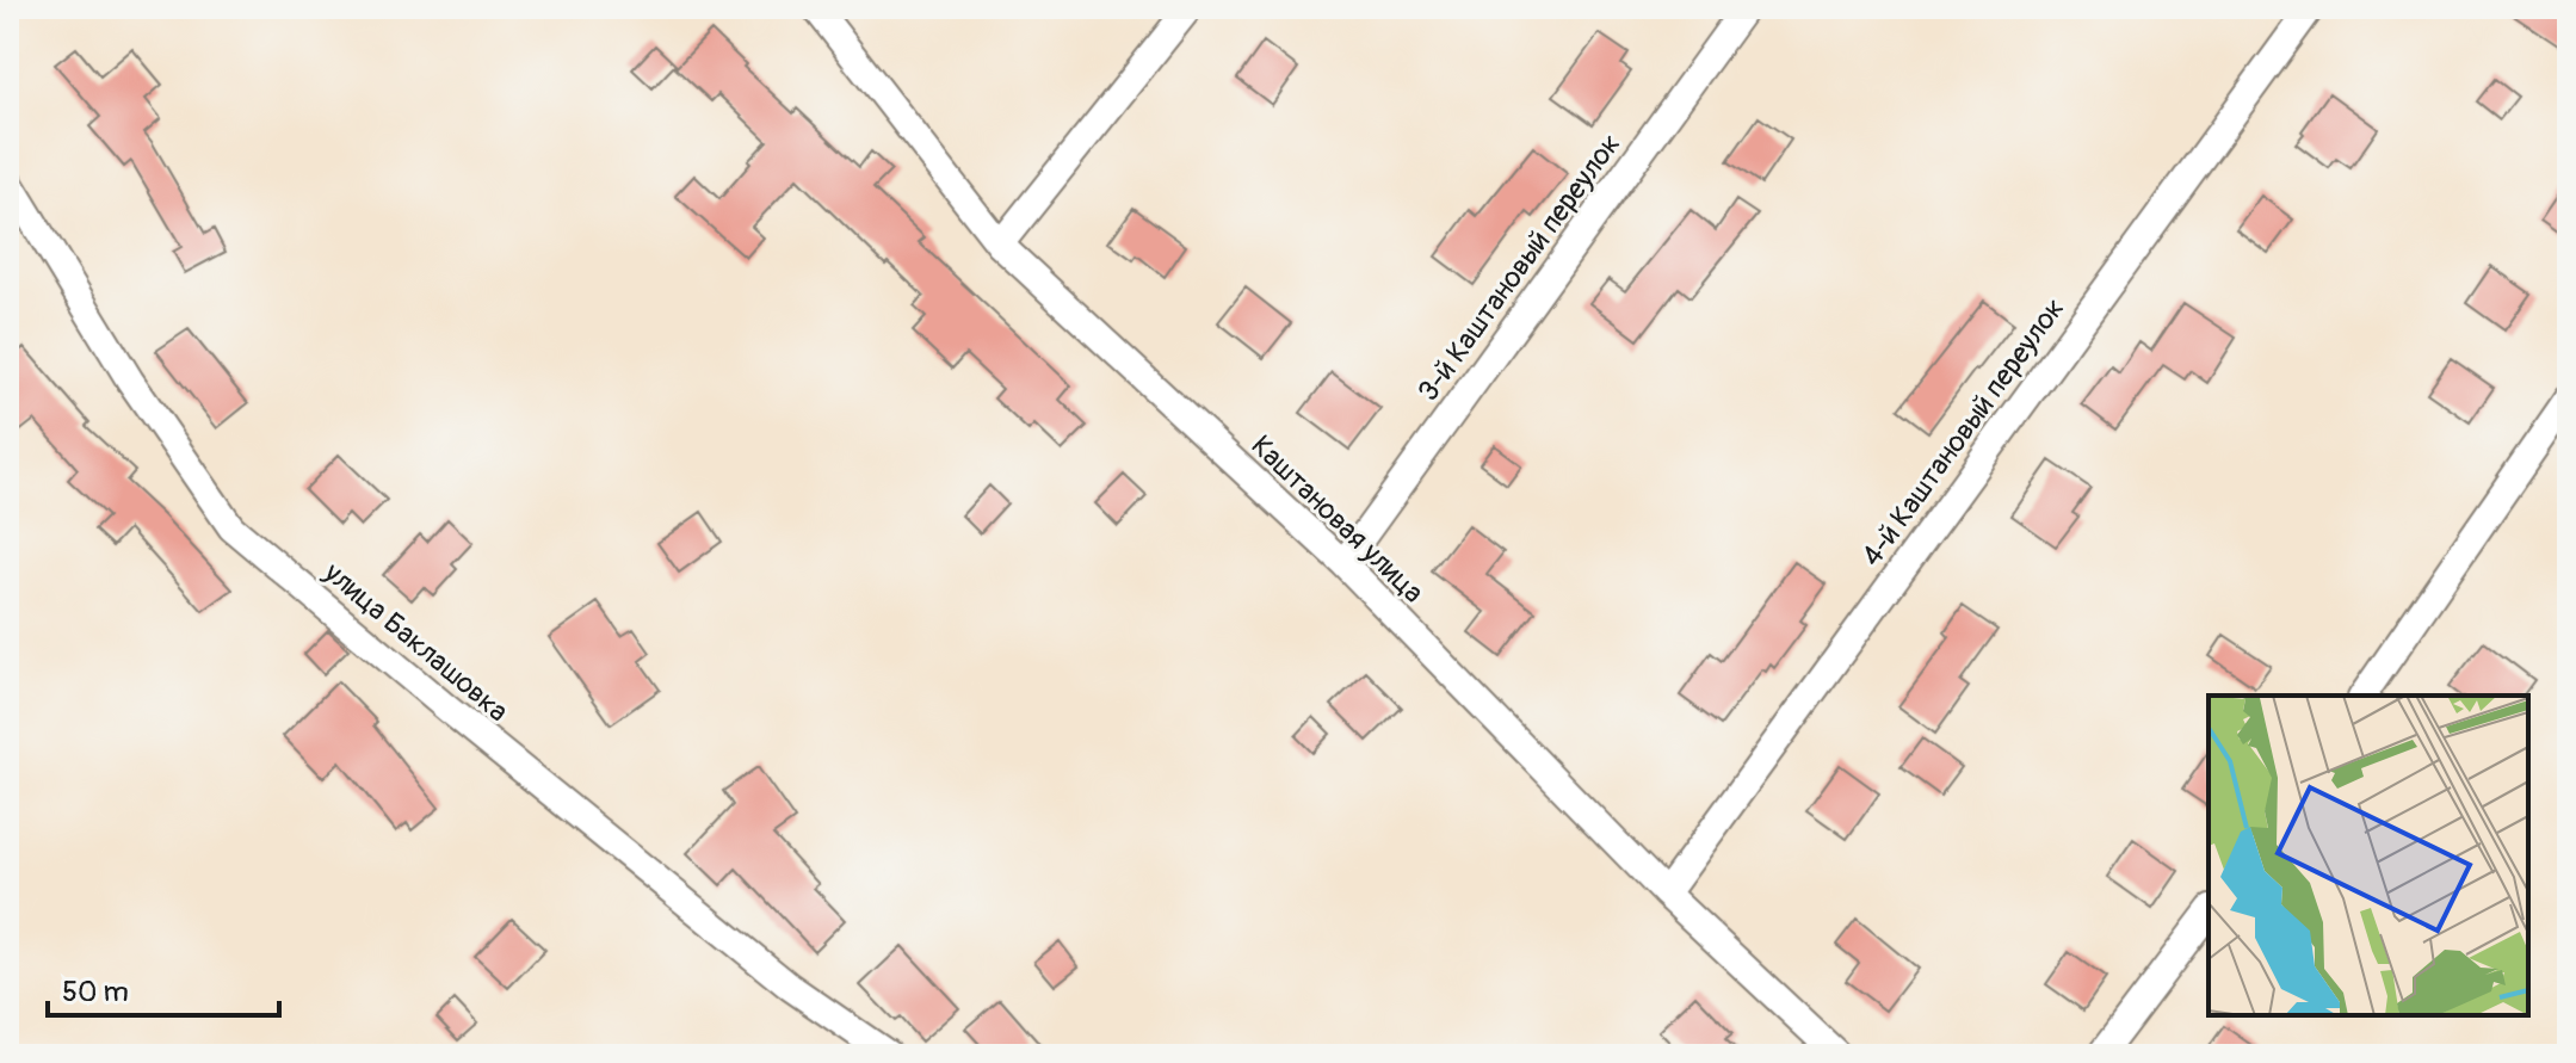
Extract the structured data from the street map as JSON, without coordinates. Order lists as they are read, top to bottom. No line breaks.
{"streets":{"street":["3-й Каштановый переулок","4-й Каштановый переулок","Каштановая улица","улица Баклашовка"]},"crossings":[["3-й Каштановый переулок","Каштановая улица"],["4-й Каштановый переулок","Каштановая улица"]],"scale_bar":"50 m"}
